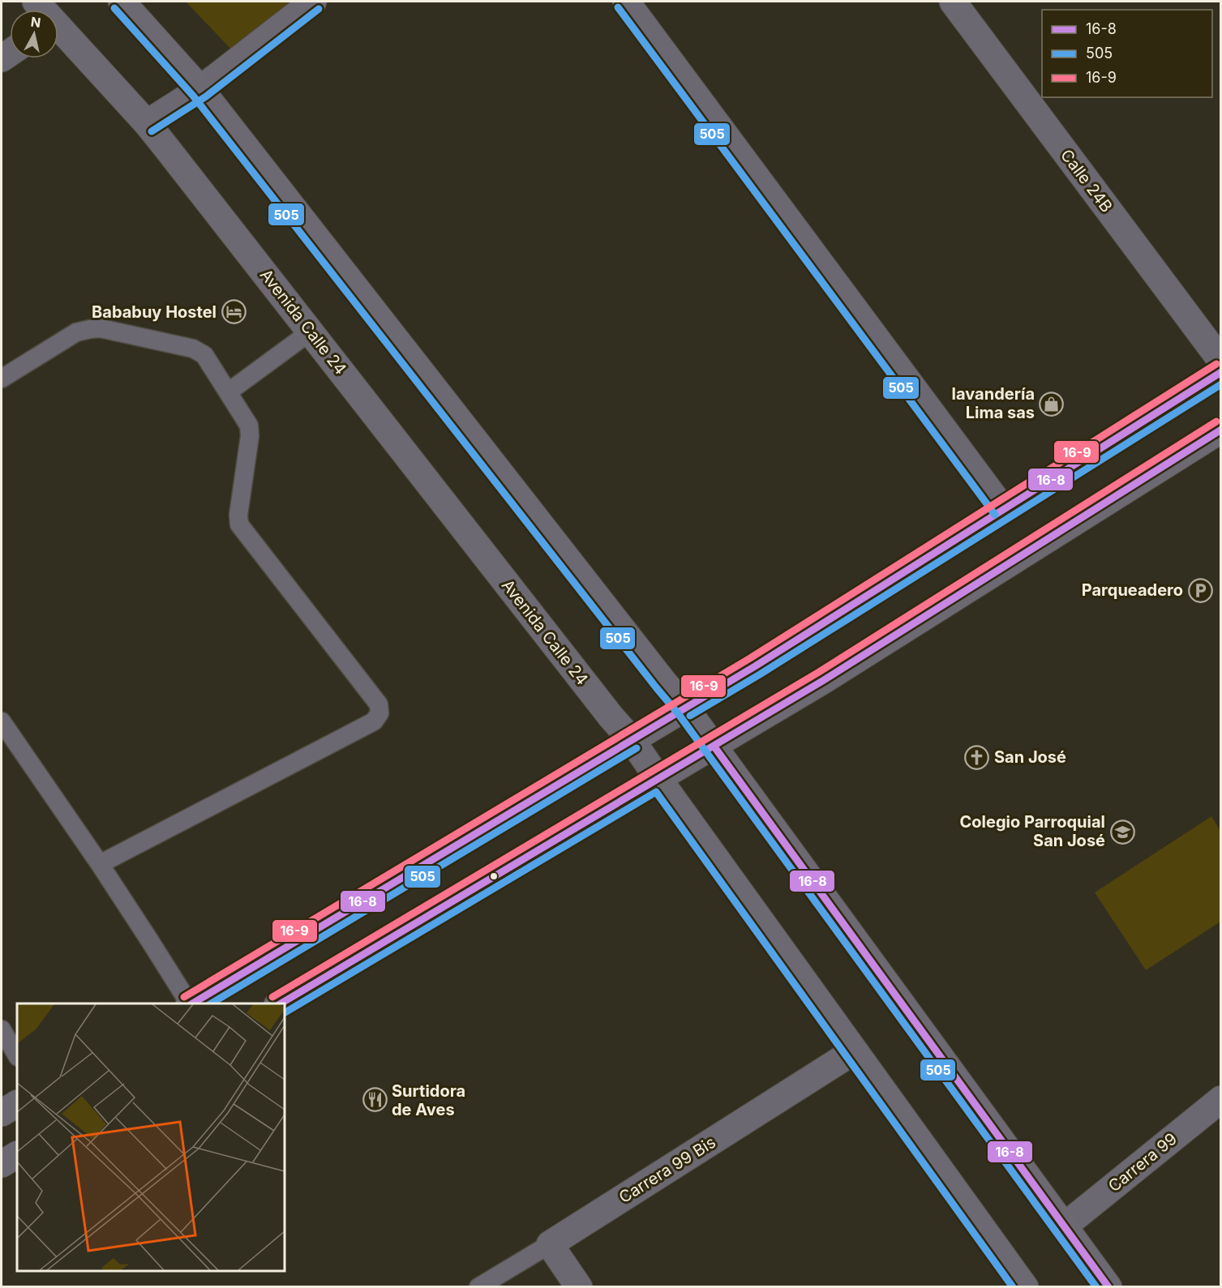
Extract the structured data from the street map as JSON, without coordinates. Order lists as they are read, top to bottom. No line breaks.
{"streets":{"main road":["Avenida Calle 24"],"street":["Calle 24B","Carrera 99","Carrera 99 Bis"]},"crossings":[["Avenida Calle 24","Carrera 99 Bis"]],"places":{"hotel":["Bababuy Hostel"],"shop":["lavandería Lima sas"],"parking":["Parqueadero"],"church":["San José"],"school or university":["Colegio Parroquial San José"],"restaurant":["Surtidora de Aves"]},"lines":["transit line 505","transit line 16-9","transit line 16-8"],"legend":["16-8","505","16-9"],"north":"top"}
